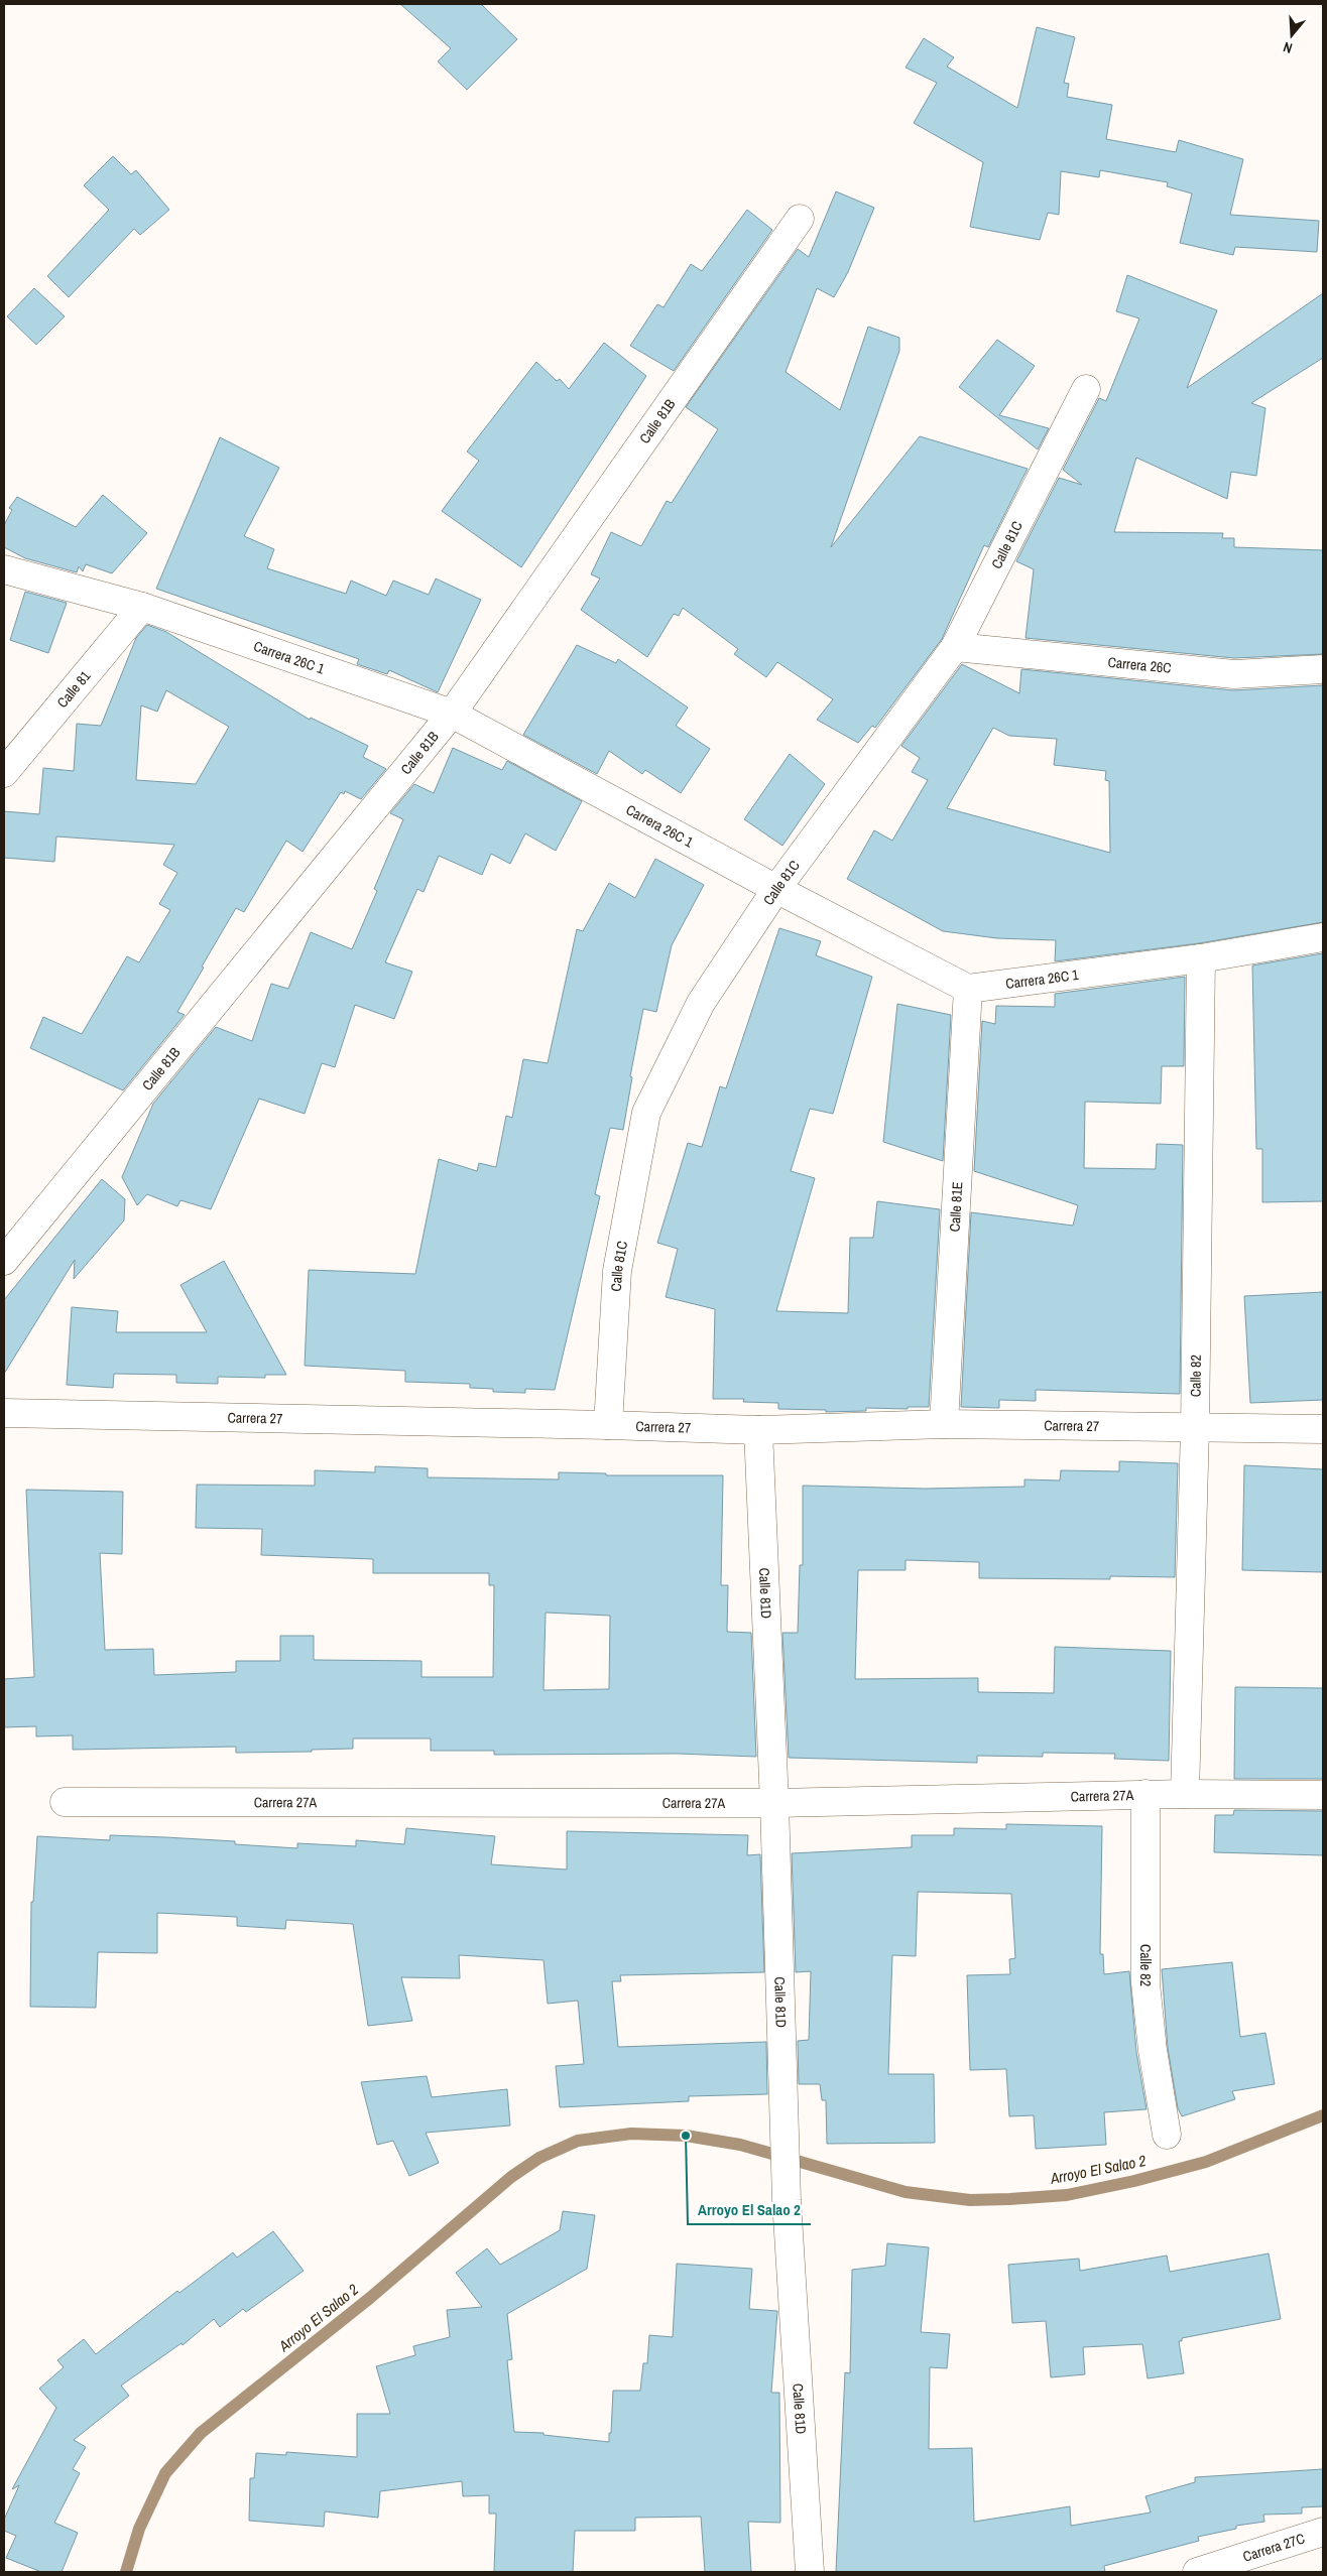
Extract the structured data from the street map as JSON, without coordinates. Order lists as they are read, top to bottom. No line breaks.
{"streets":{"street":["Calle 81B","Calle 81C","Carrera 26C 1","Carrera 26C","Calle 81","Calle 81E","Calle 82","Carrera 27","Calle 81D","Carrera 27A","Carrera 27C"]},"crossings":[["Calle 81B","Carrera 26C 1"],["Calle 81C","Carrera 26C 1"],["Calle 81C","Carrera 26C"],["Calle 81C","Carrera 27"],["Carrera 26C 1","Calle 81"],["Carrera 26C 1","Calle 81E"],["Carrera 26C 1","Calle 82"],["Calle 81E","Carrera 27"],["Calle 82","Carrera 27"],["Calle 82","Carrera 27A"],["Carrera 27","Calle 81D"],["Calle 81D","Carrera 27A"]],"water":["Arroyo El Salao 2"],"places":["Arroyo El Salao 2"],"north":"bottom"}
